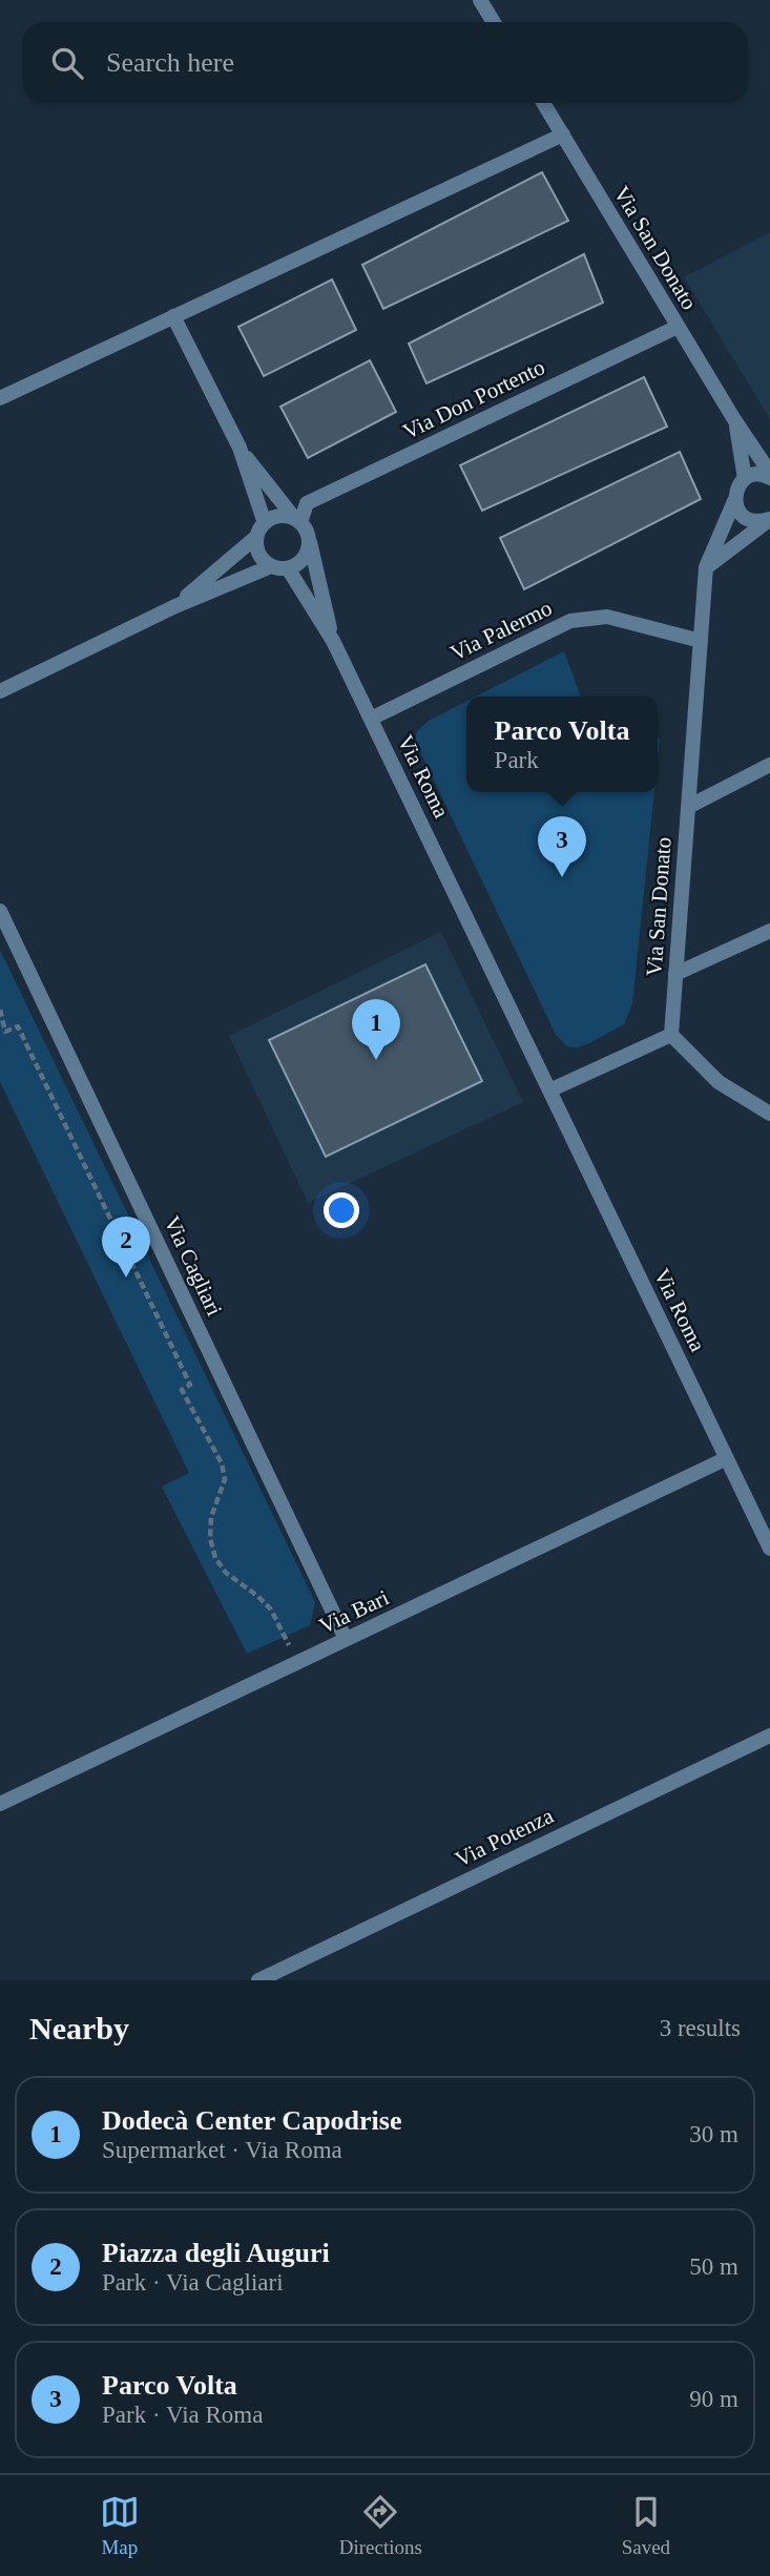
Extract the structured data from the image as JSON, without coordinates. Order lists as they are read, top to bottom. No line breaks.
{"streets":{"street":["Via San Donato","Via Don Portento","Via Palermo","Via Roma","Via Cagliari","Via Bari","Via Potenza"]},"crossings":[["Via San Donato","Via Don Portento"],["Via San Donato","Via Palermo"],["Via Don Portento","Via Roma"],["Via Palermo","Via Roma"],["Via Roma","Via Bari"],["Via Cagliari","Via Bari"]],"page":{"search":"Search here","popup":["Parco Volta","Park"],"pins":["3","1","2"],"heading":["Nearby","3 results"],"list":[{"mark":"1","name":"Dodecà Center Capodrise","note":"Supermarket · Via Roma","value":"30 m"},{"mark":"2","name":"Piazza degli Auguri","note":"Park · Via Cagliari","value":"50 m"},{"mark":"3","name":"Parco Volta","note":"Park · Via Roma","value":"90 m"}],"nav":["Map","Directions","Saved"]}}
